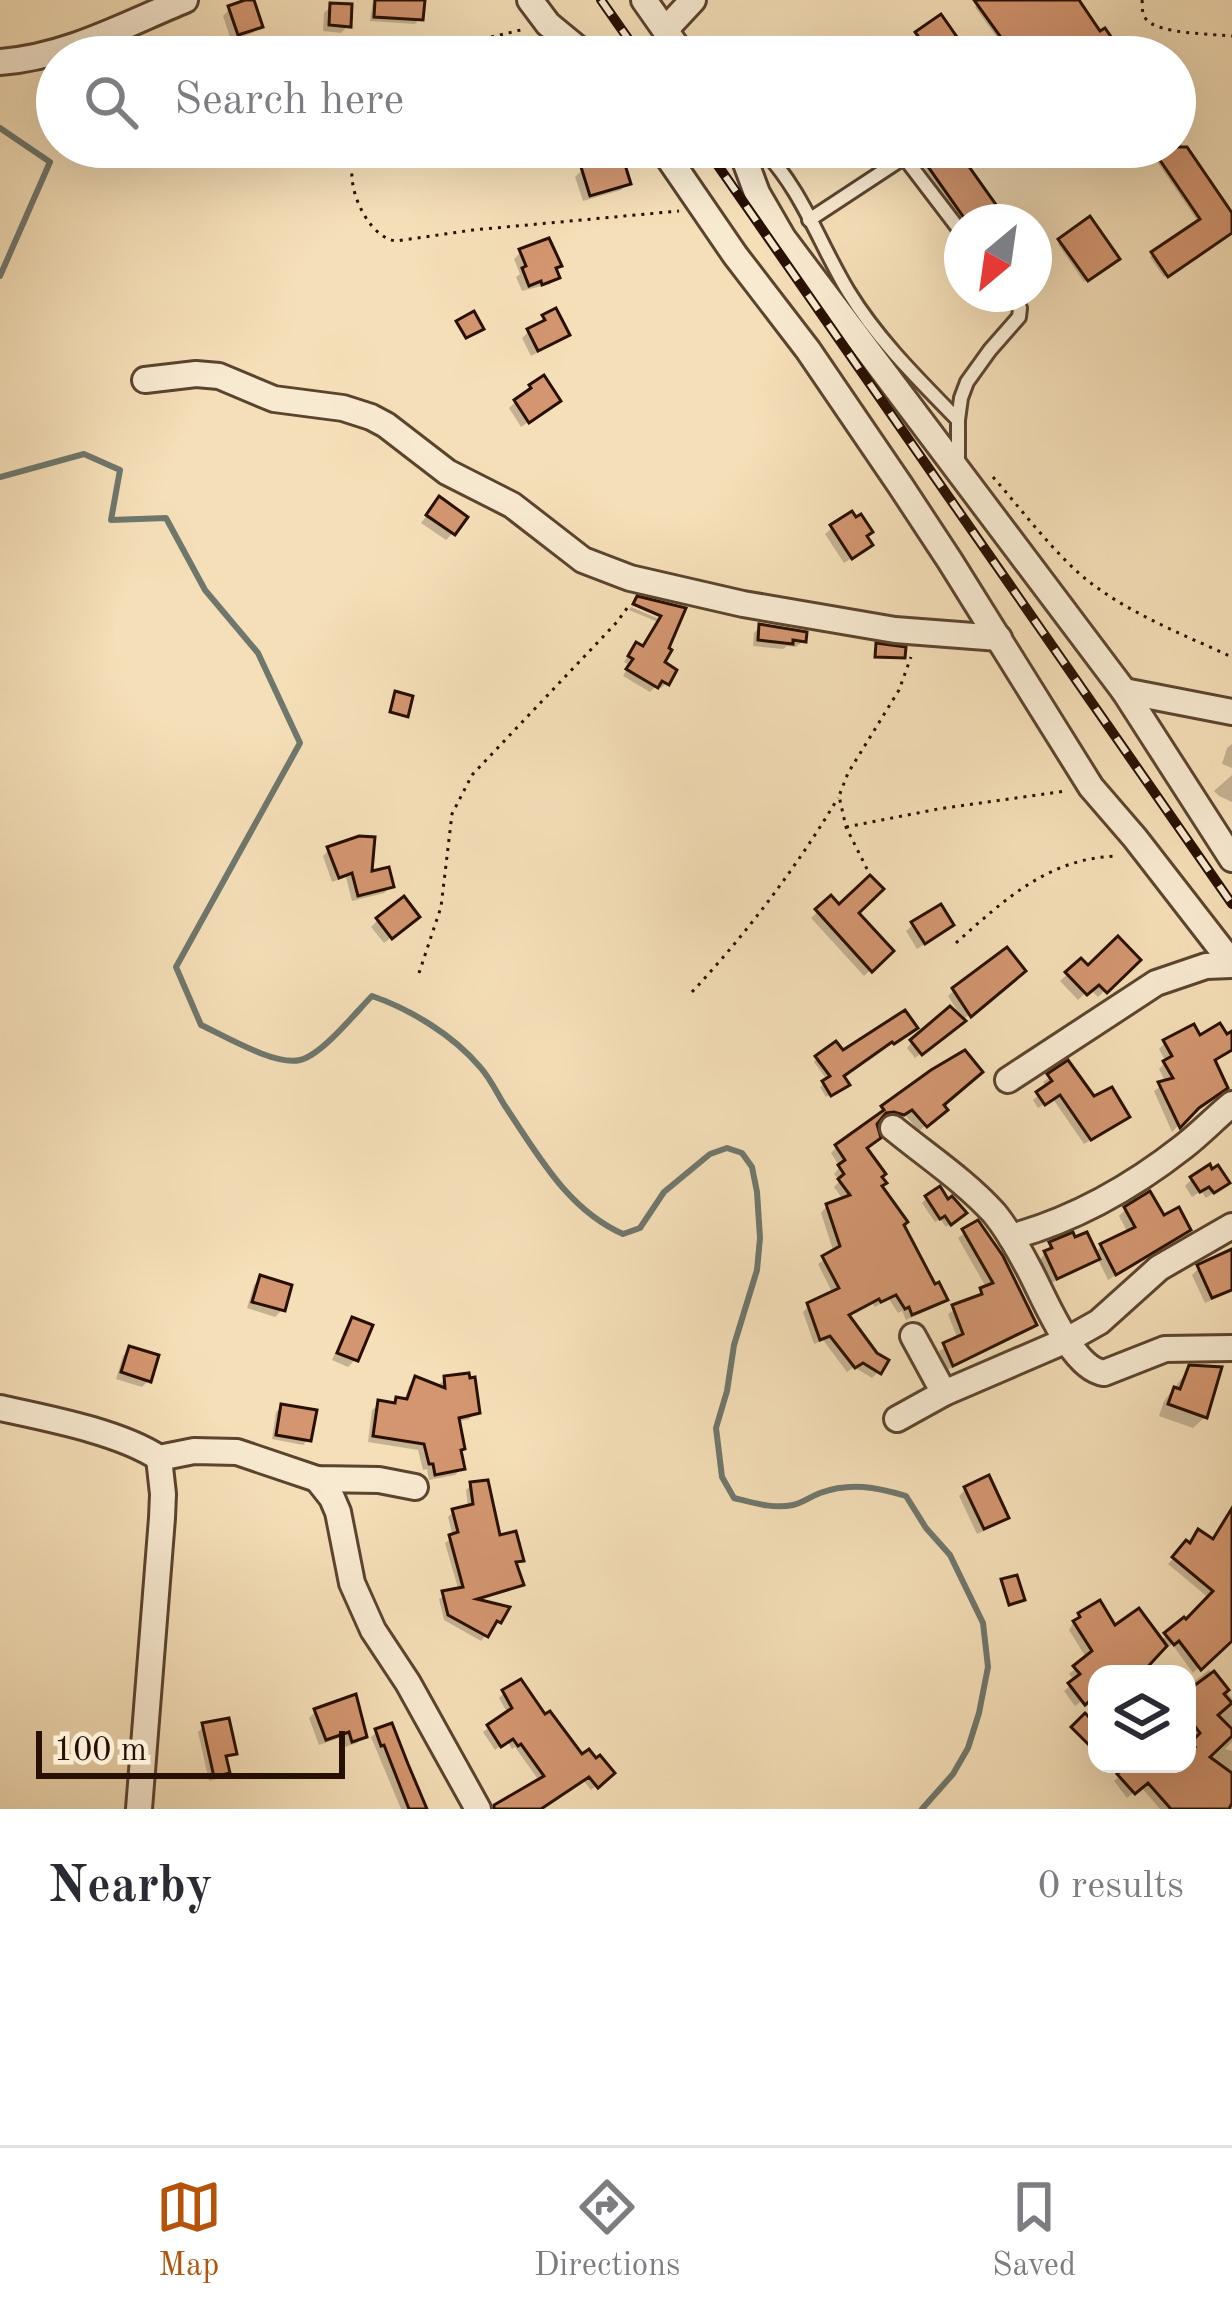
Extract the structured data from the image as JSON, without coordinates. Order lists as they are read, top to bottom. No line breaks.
{"scale_bar":"100 m","north":"bottom left","page":{"search":"Search here","scale":"100 m","heading":["Nearby","0 results"],"nav":["Map","Directions","Saved"]}}
